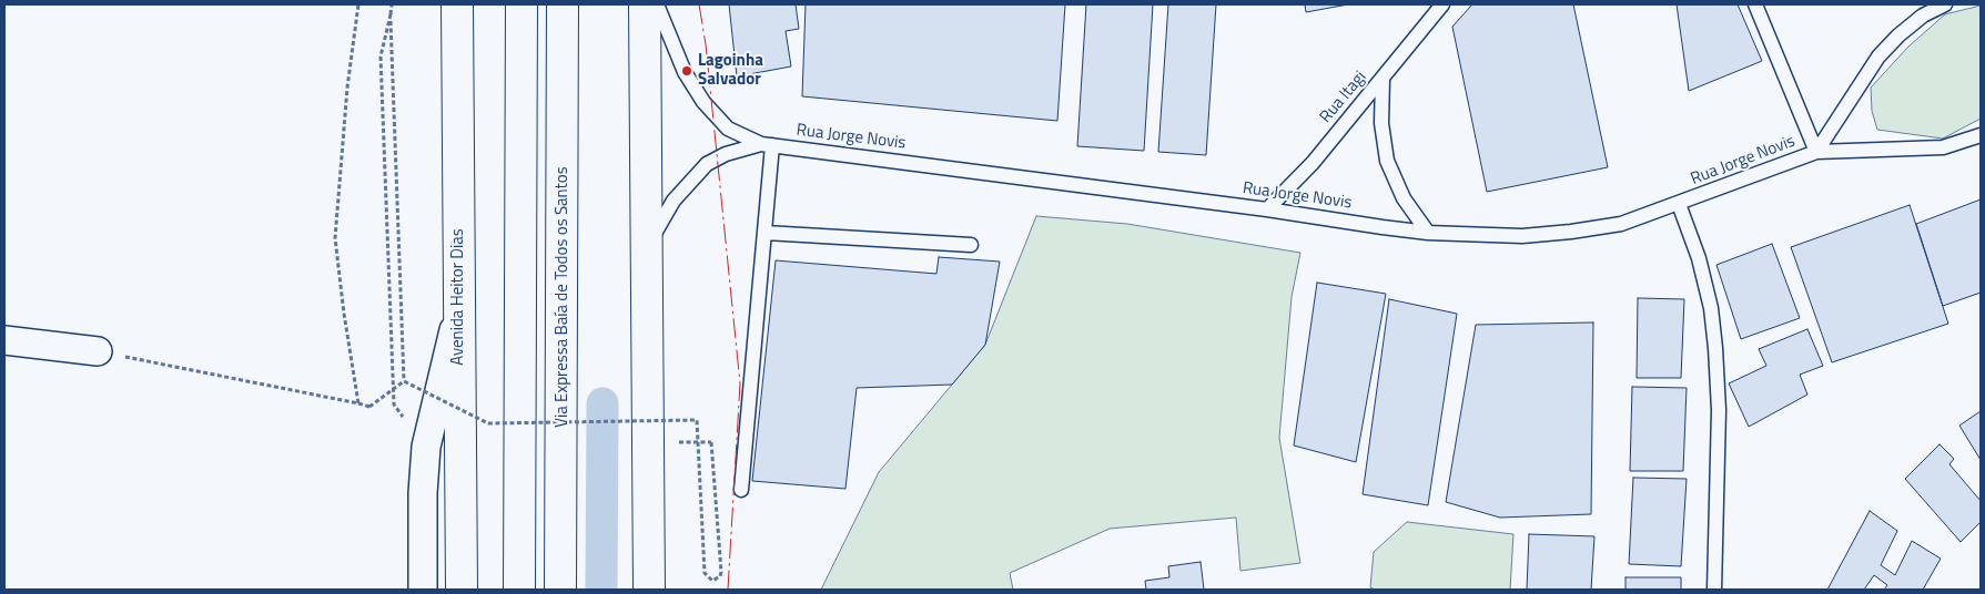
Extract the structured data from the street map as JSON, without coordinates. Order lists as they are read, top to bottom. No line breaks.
{"streets":{"main road":["Avenida Heitor Dias","Via Expressa Baía de Todos os Santos"],"lane":["Rua Itagi","Rua Jorge Novis"]},"crossings":[["Rua Itagi","Rua Jorge Novis"]],"places":["Lagoinha Salvador"]}
